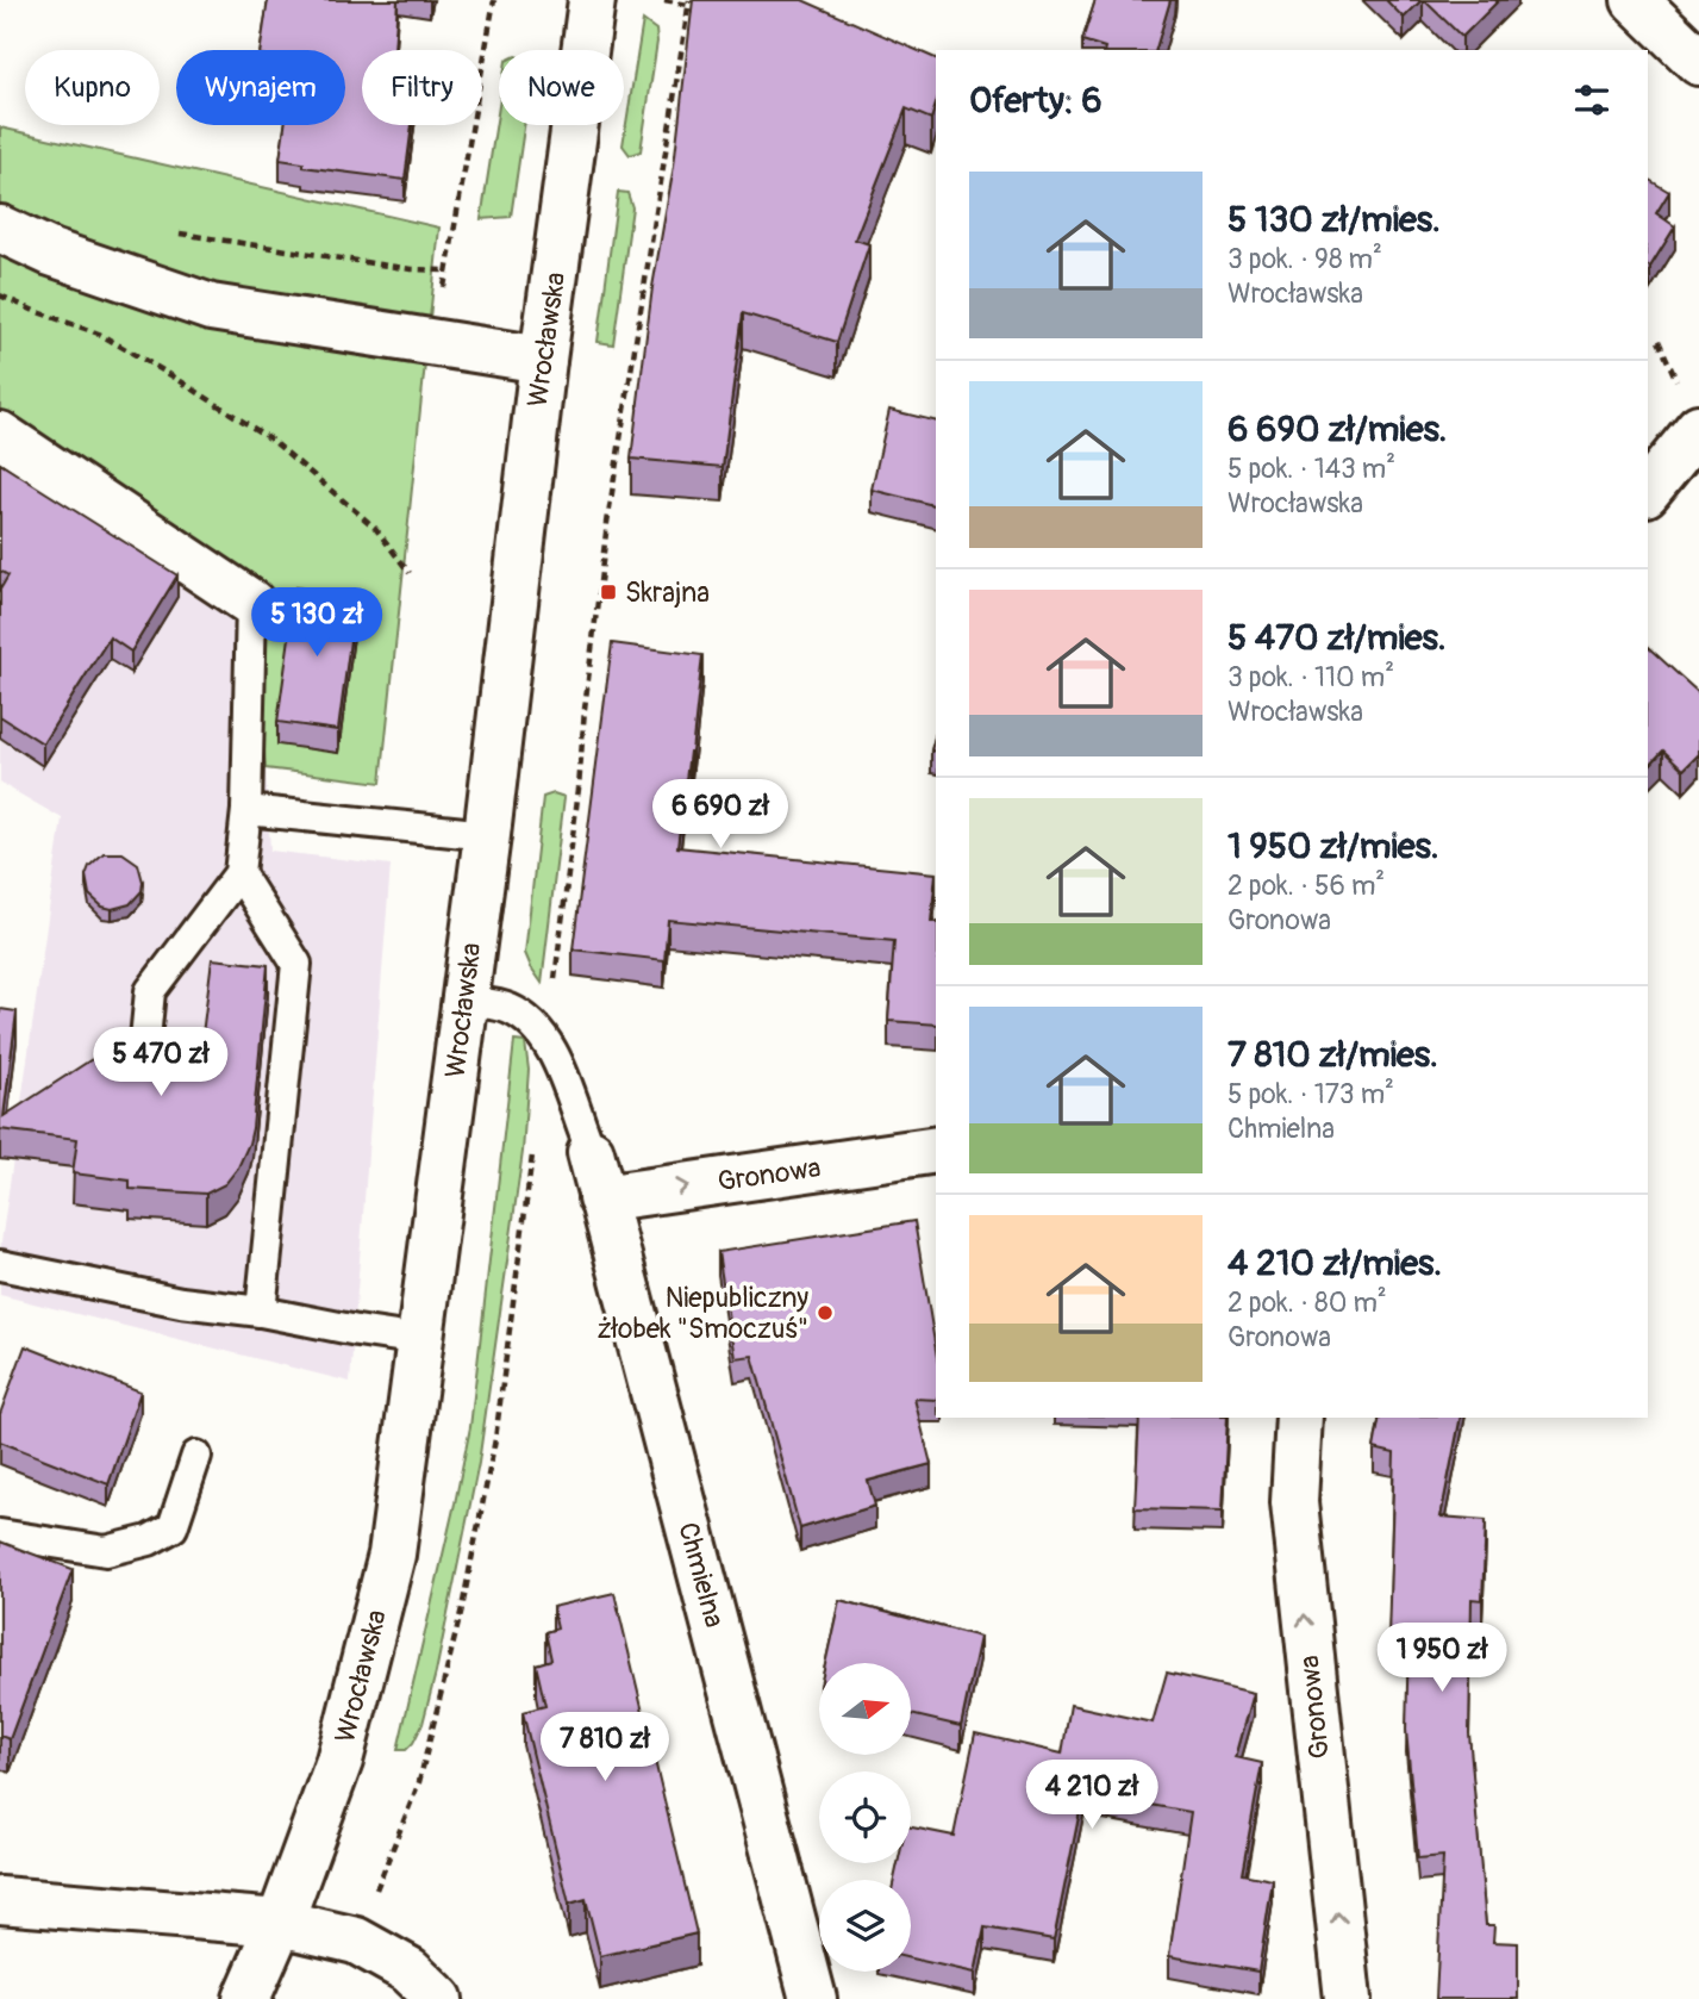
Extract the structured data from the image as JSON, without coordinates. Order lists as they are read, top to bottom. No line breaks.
{"streets":{"street":["Wrocławska","Gronowa","Chmielna"]},"crossings":[["Wrocławska","Chmielna"],["Gronowa","Chmielna"]],"places":{"transit":["Skrajna"],"other":["Niepubliczny żłobek \"Smoczuś\""]},"north":"right","page":{"chip":["Kupno","Wynajem","Filtry","Nowe"],"heading":"Oferty: 6","list":[{"name":"5 130 zł/mies.","note":"3 pok. · 98 m² · Wrocławska"},{"name":"6 690 zł/mies.","note":"5 pok. · 143 m² · Wrocławska"},{"name":"5 470 zł/mies.","note":"3 pok. · 110 m² · Wrocławska"},{"name":"1 950 zł/mies.","note":"2 pok. · 56 m² · Gronowa"},{"name":"7 810 zł/mies.","note":"5 pok. · 173 m² · Chmielna"},{"name":"4 210 zł/mies.","note":"2 pok. · 80 m² · Gronowa"}],"price":["5 130 zł","6 690 zł","5 470 zł","1 950 zł","7 810 zł","4 210 zł"]}}
